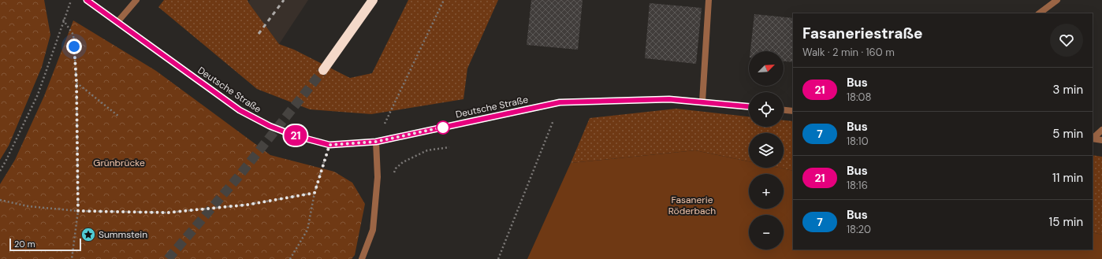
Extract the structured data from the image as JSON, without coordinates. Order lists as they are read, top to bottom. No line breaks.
{"streets":{"street":["Deutsche Straße"]},"parks":["Grünbrücke","Fasanerie Röderbach"],"places":{"place":["Summstein"]},"lines":["bus line 21"],"scale_bar":"20 m","north":"top right","page":{"on_map":"21","heading":["Fasaneriestraße","Walk · 2 min · 160 m"],"map_buttons":["+","−"],"list":[{"mark":"21","name":"Bus","note":"18:08","value":"3 min"},{"mark":"7","name":"Bus","note":"18:10","value":"5 min"},{"mark":"21","name":"Bus","note":"18:16","value":"11 min"},{"mark":"7","name":"Bus","note":"18:20","value":"15 min"}],"scale":"20 m"}}
